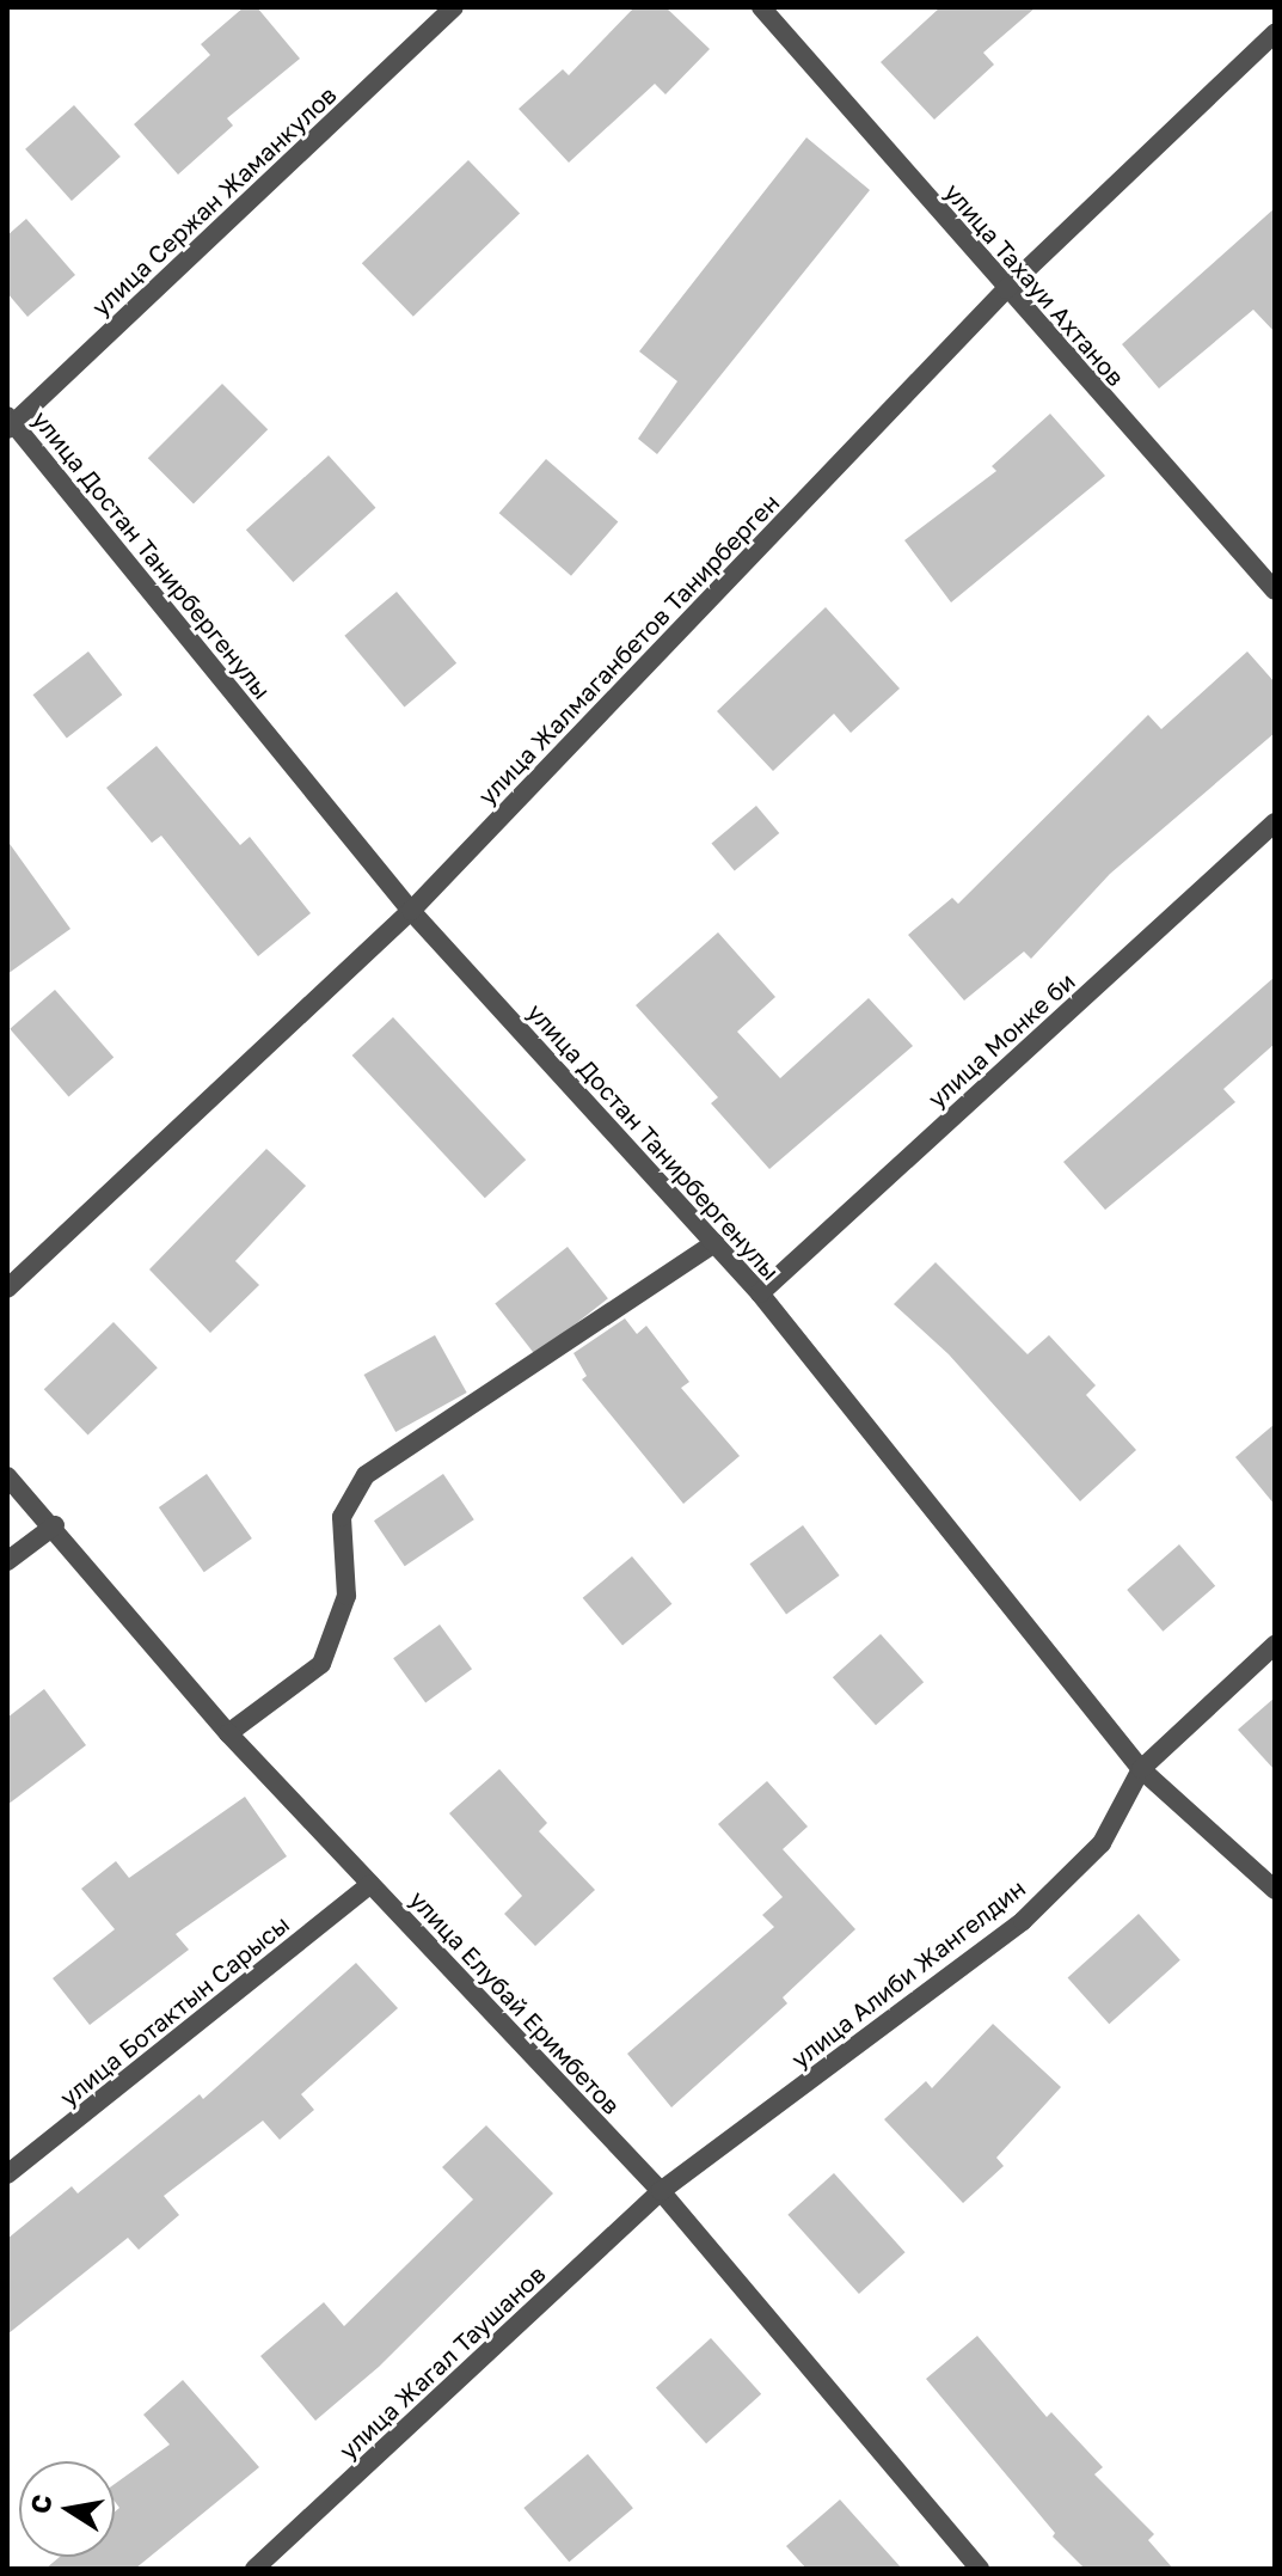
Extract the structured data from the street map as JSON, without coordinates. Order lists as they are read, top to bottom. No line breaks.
{"streets":{"street":["улица Сержан Жаманкулов","улица Тахауи Ахтанов","улица Достан Танирбергенулы","улица Жалмаганбетов Танирберген","улица Монке би","улица Алиби Жангелдин","улица Елубай Еримбетов","улица Ботактын Сарысы","улица Жагал Таушанов"]},"crossings":[["улица Сержан Жаманкулов","улица Достан Танирбергенулы"],["улица Тахауи Ахтанов","улица Жалмаганбетов Танирберген"],["улица Достан Танирбергенулы","улица Жалмаганбетов Танирберген"],["улица Достан Танирбергенулы","улица Монке би"],["улица Достан Танирбергенулы","улица Алиби Жангелдин"],["улица Алиби Жангелдин","улица Елубай Еримбетов"],["улица Алиби Жангелдин","улица Жагал Таушанов"],["улица Елубай Еримбетов","улица Ботактын Сарысы"],["улица Елубай Еримбетов","улица Жагал Таушанов"]],"north":"left"}
